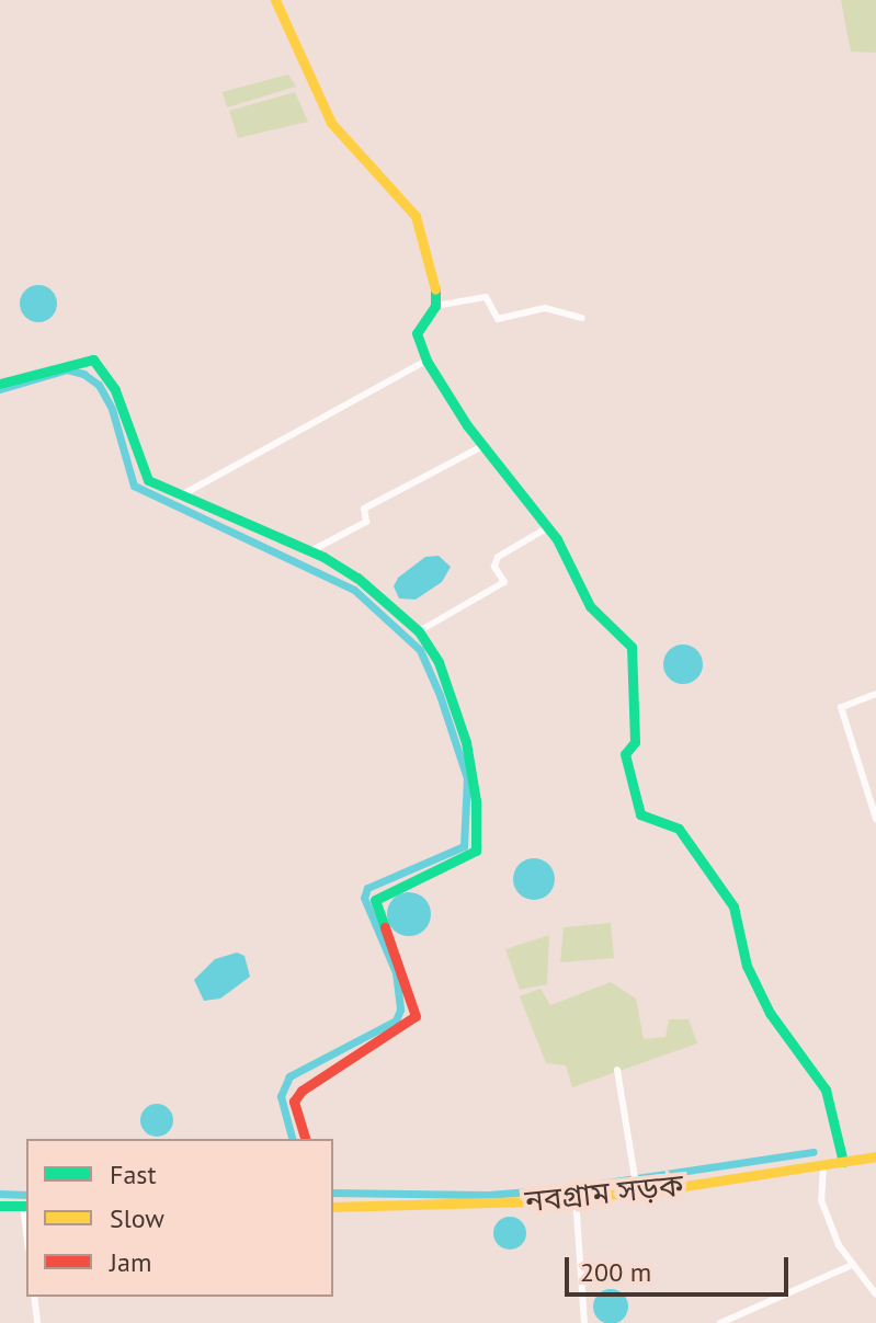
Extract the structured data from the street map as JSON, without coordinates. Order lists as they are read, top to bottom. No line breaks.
{"streets":{"street":["নবগ্রাম সড়ক"]},"legend":["Fast","Slow","Jam"],"scale_bar":"200 m"}
